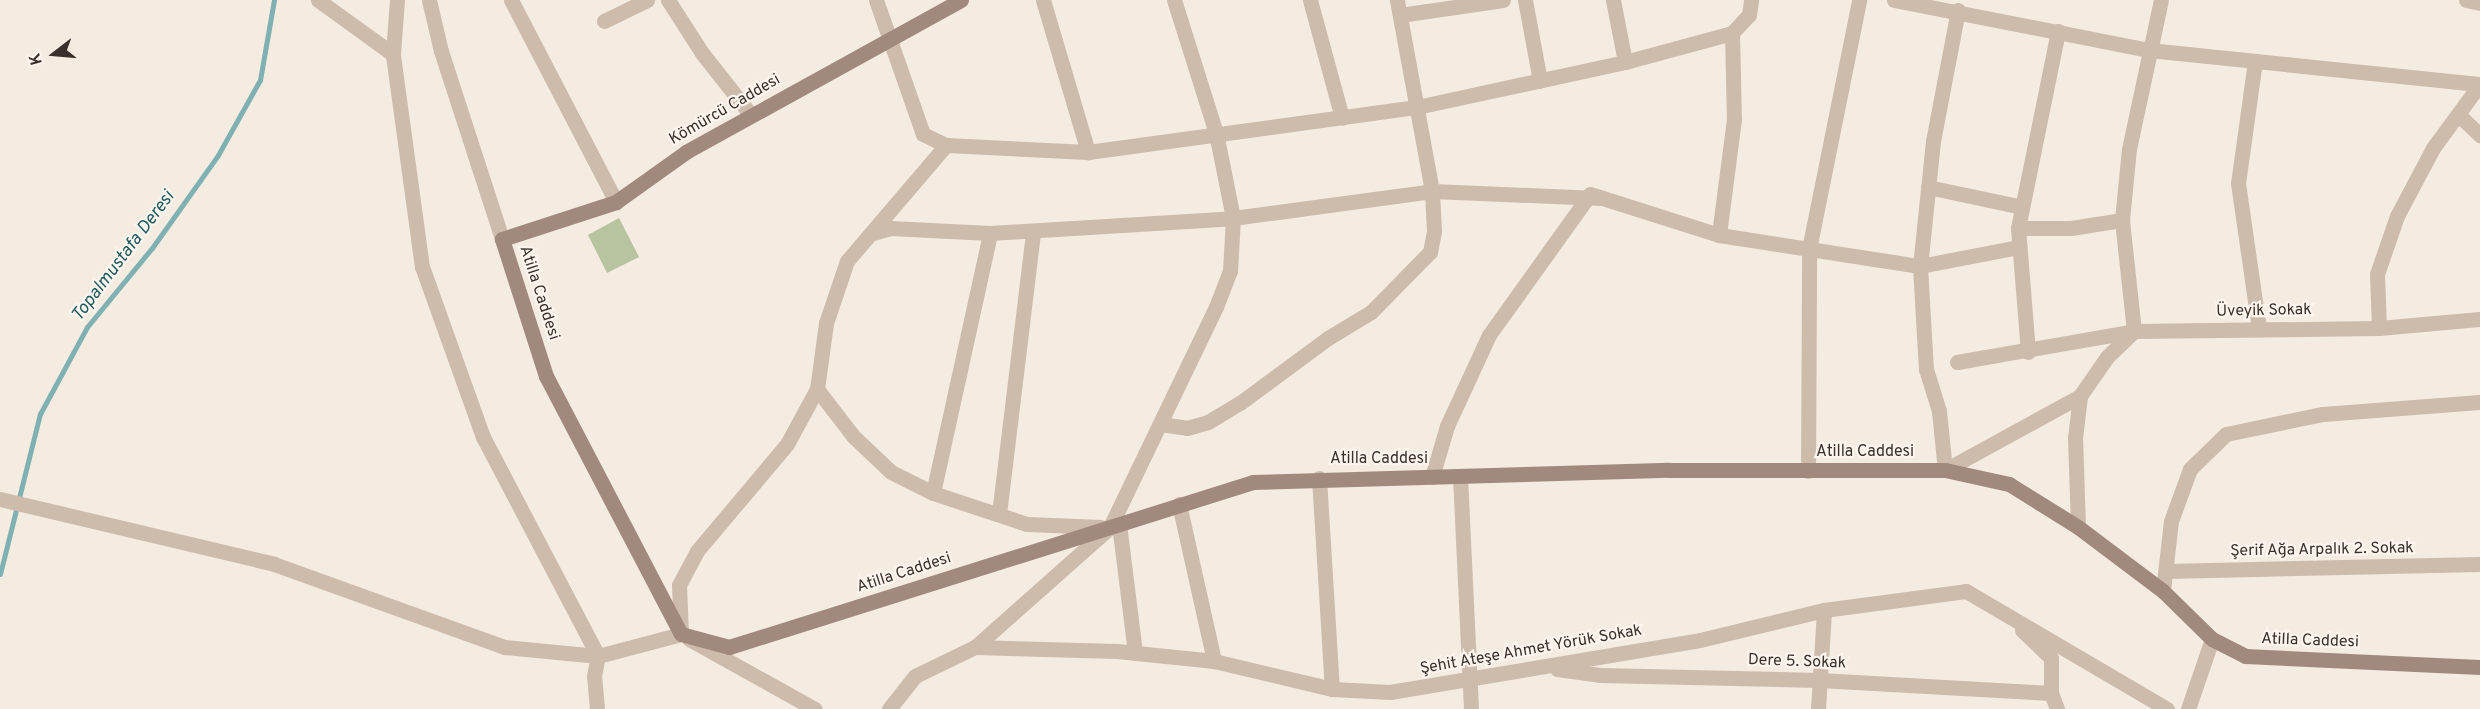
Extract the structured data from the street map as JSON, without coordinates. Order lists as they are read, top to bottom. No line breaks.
{"streets":{"street":["Kömürcü Caddesi","Atilla Caddesi","Üveyik Sokak","Şerif Ağa Arpalık 2. Sokak","Şehit Ateşe Ahmet Yörük Sokak","Dere 5. Sokak"]},"crossings":[["Kömürcü Caddesi","Atilla Caddesi"],["Şehit Ateşe Ahmet Yörük Sokak","Dere 5. Sokak"]],"water":["Topalmustafa Deresi"],"north":"left"}
